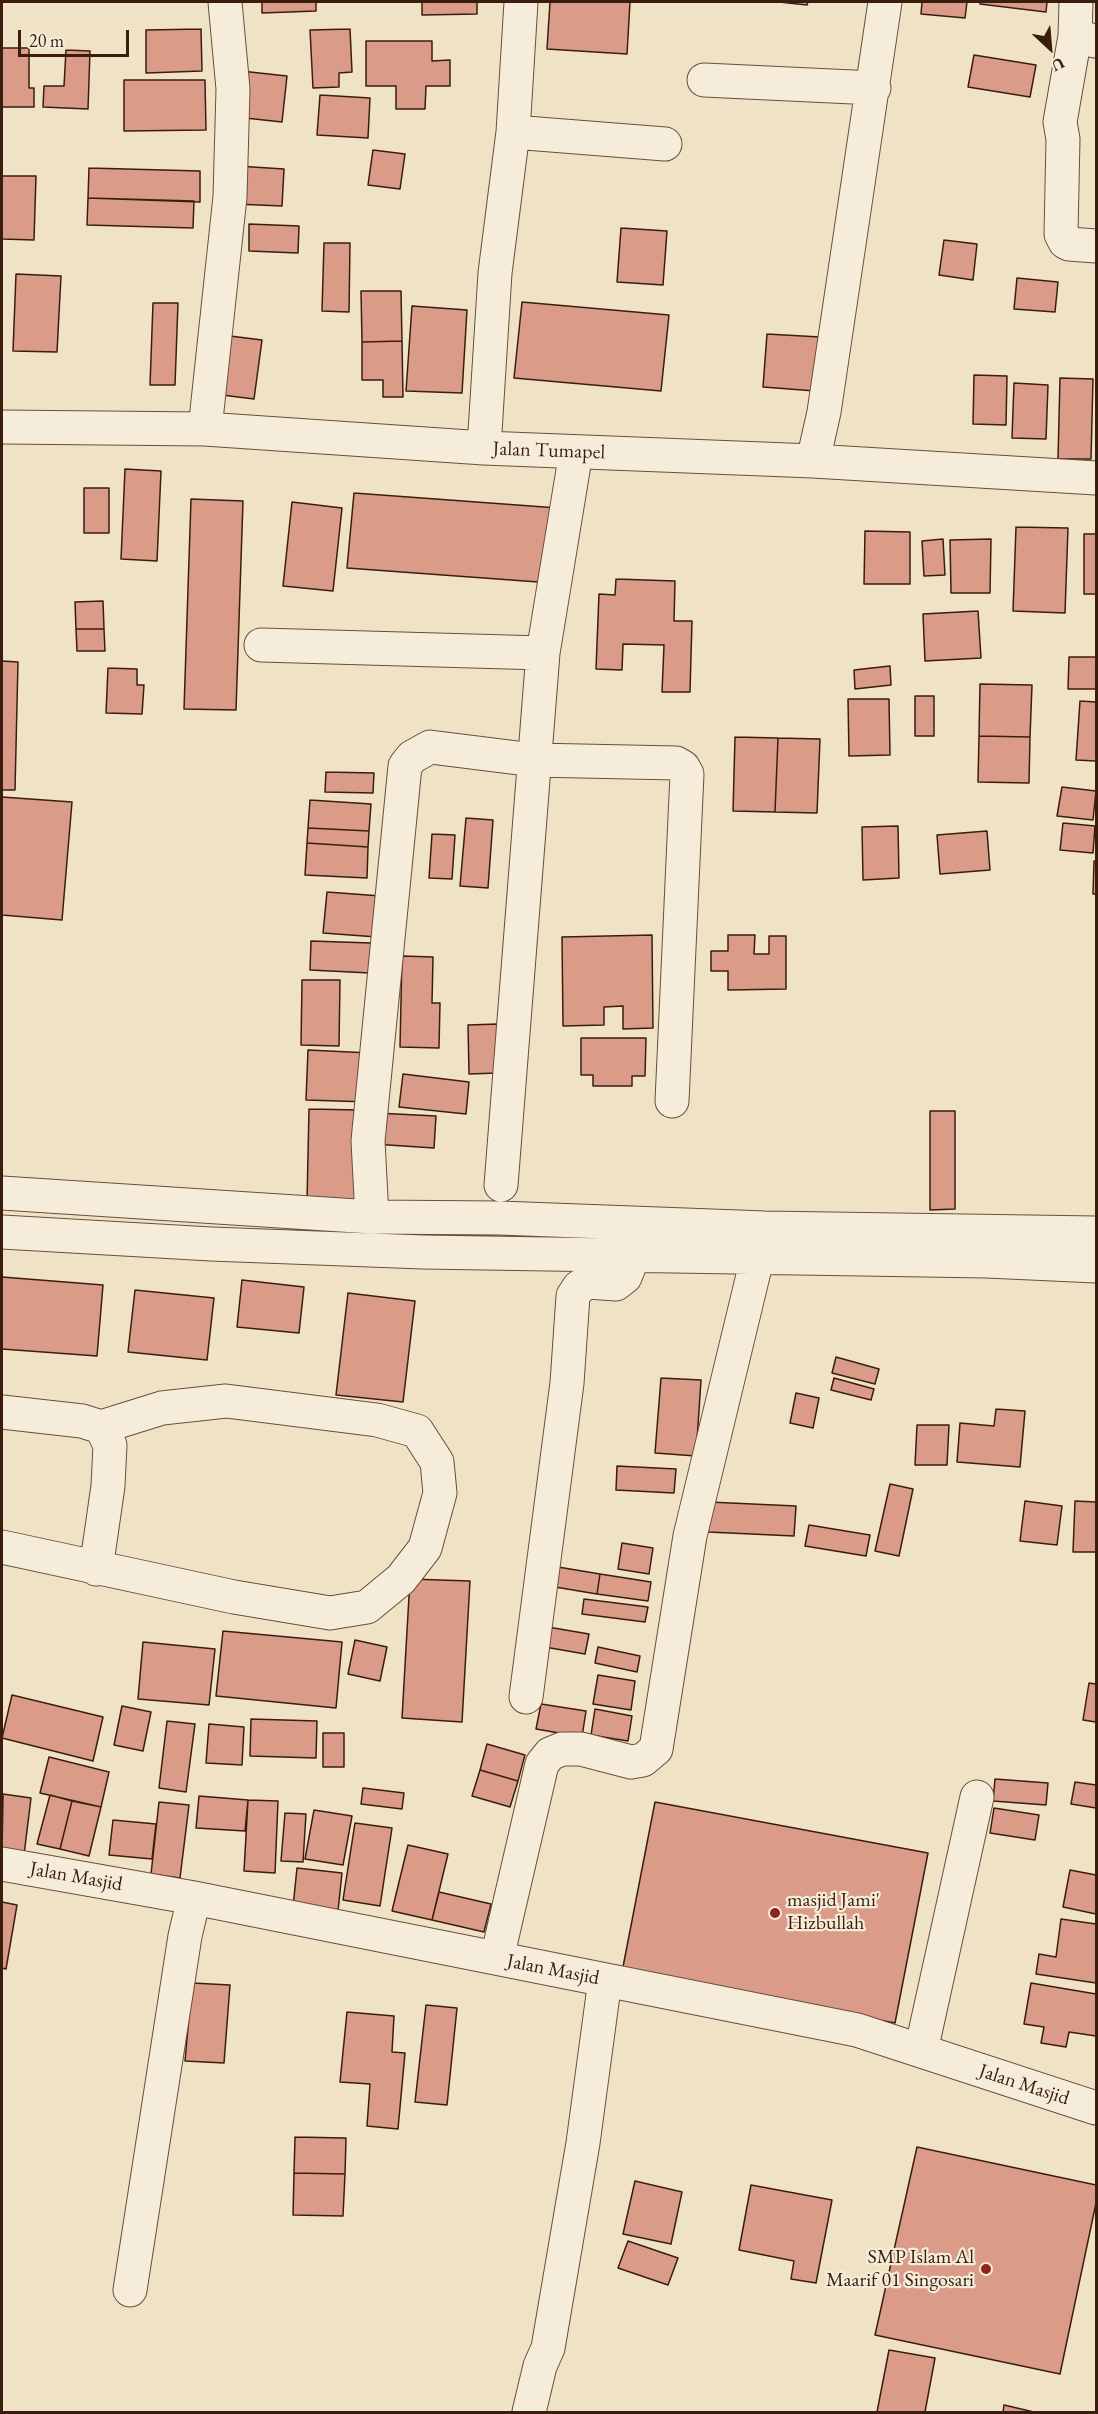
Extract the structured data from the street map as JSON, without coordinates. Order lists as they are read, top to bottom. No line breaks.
{"streets":{"street":["Jalan Tumapel","Jalan Masjid"]},"places":["masjid Jami' Hizbullah","SMP Islam Al Maarif 01 Singosari"],"scale_bar":"20 m","north":"bottom right"}
